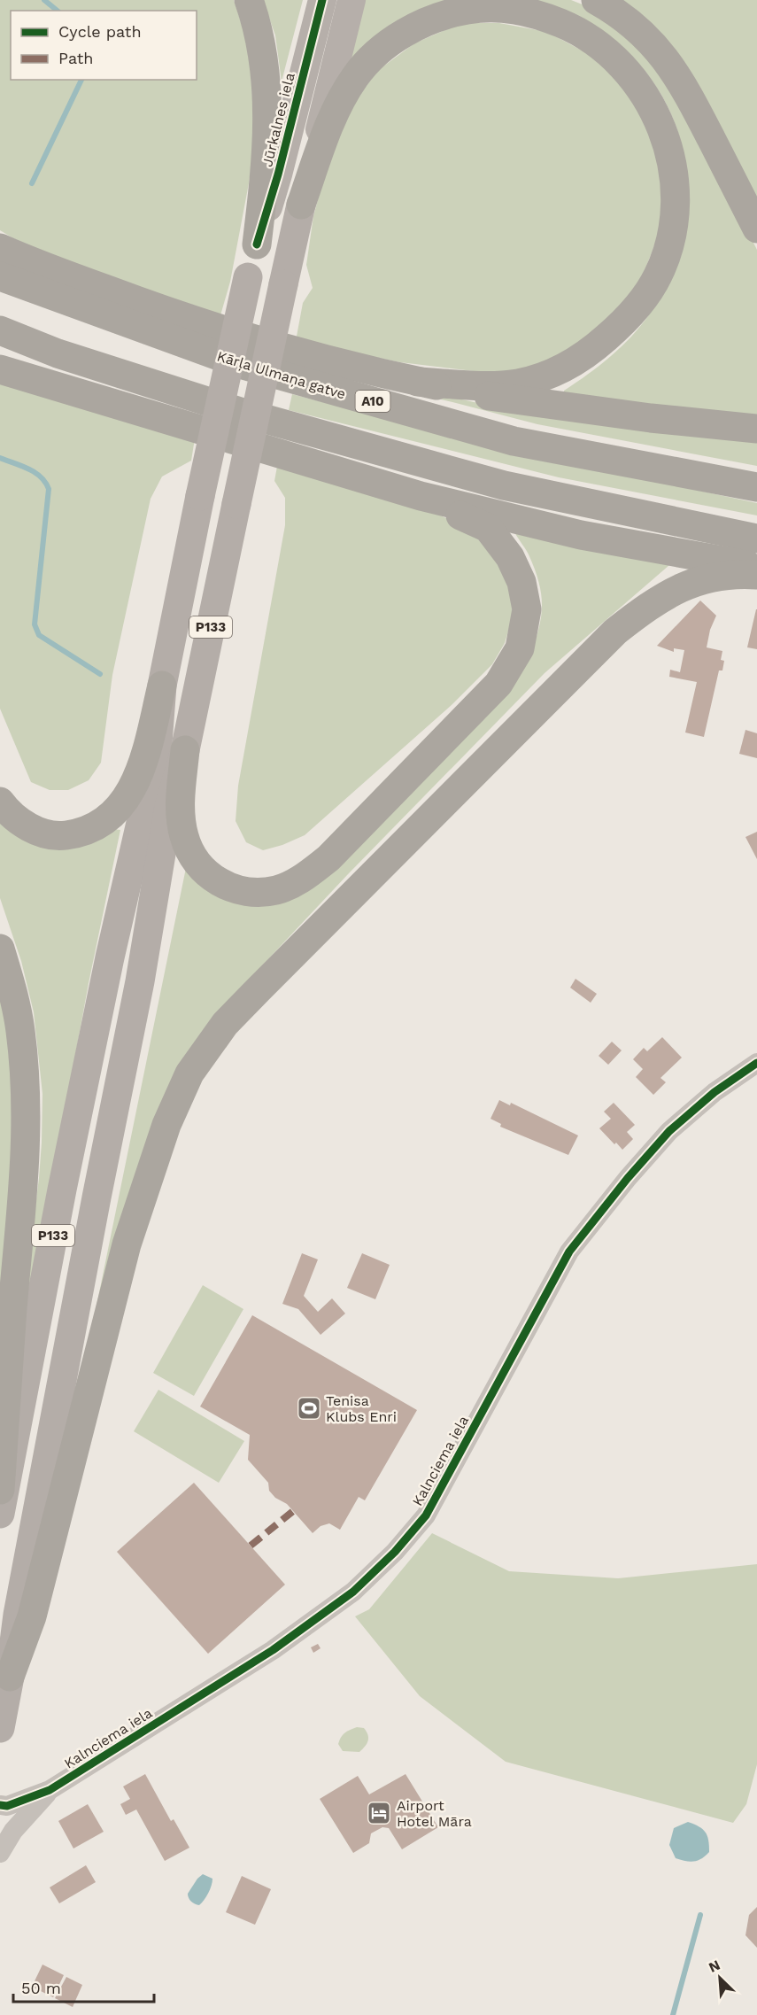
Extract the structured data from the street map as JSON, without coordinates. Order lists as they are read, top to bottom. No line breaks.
{"streets":{"highway":["Kārļa Ulmaņa gatve","A10"],"main road":["P133"],"street":["Jūrkalnes iela","Kalnciema iela"]},"crossings":[["Jūrkalnes iela","P133"]],"places":{"sports":["Tenisa Klubs Enri"],"hotel":["Airport Hotel Māra"]},"legend":["Cycle path","Path"],"scale_bar":"50 m","north":"top left"}
